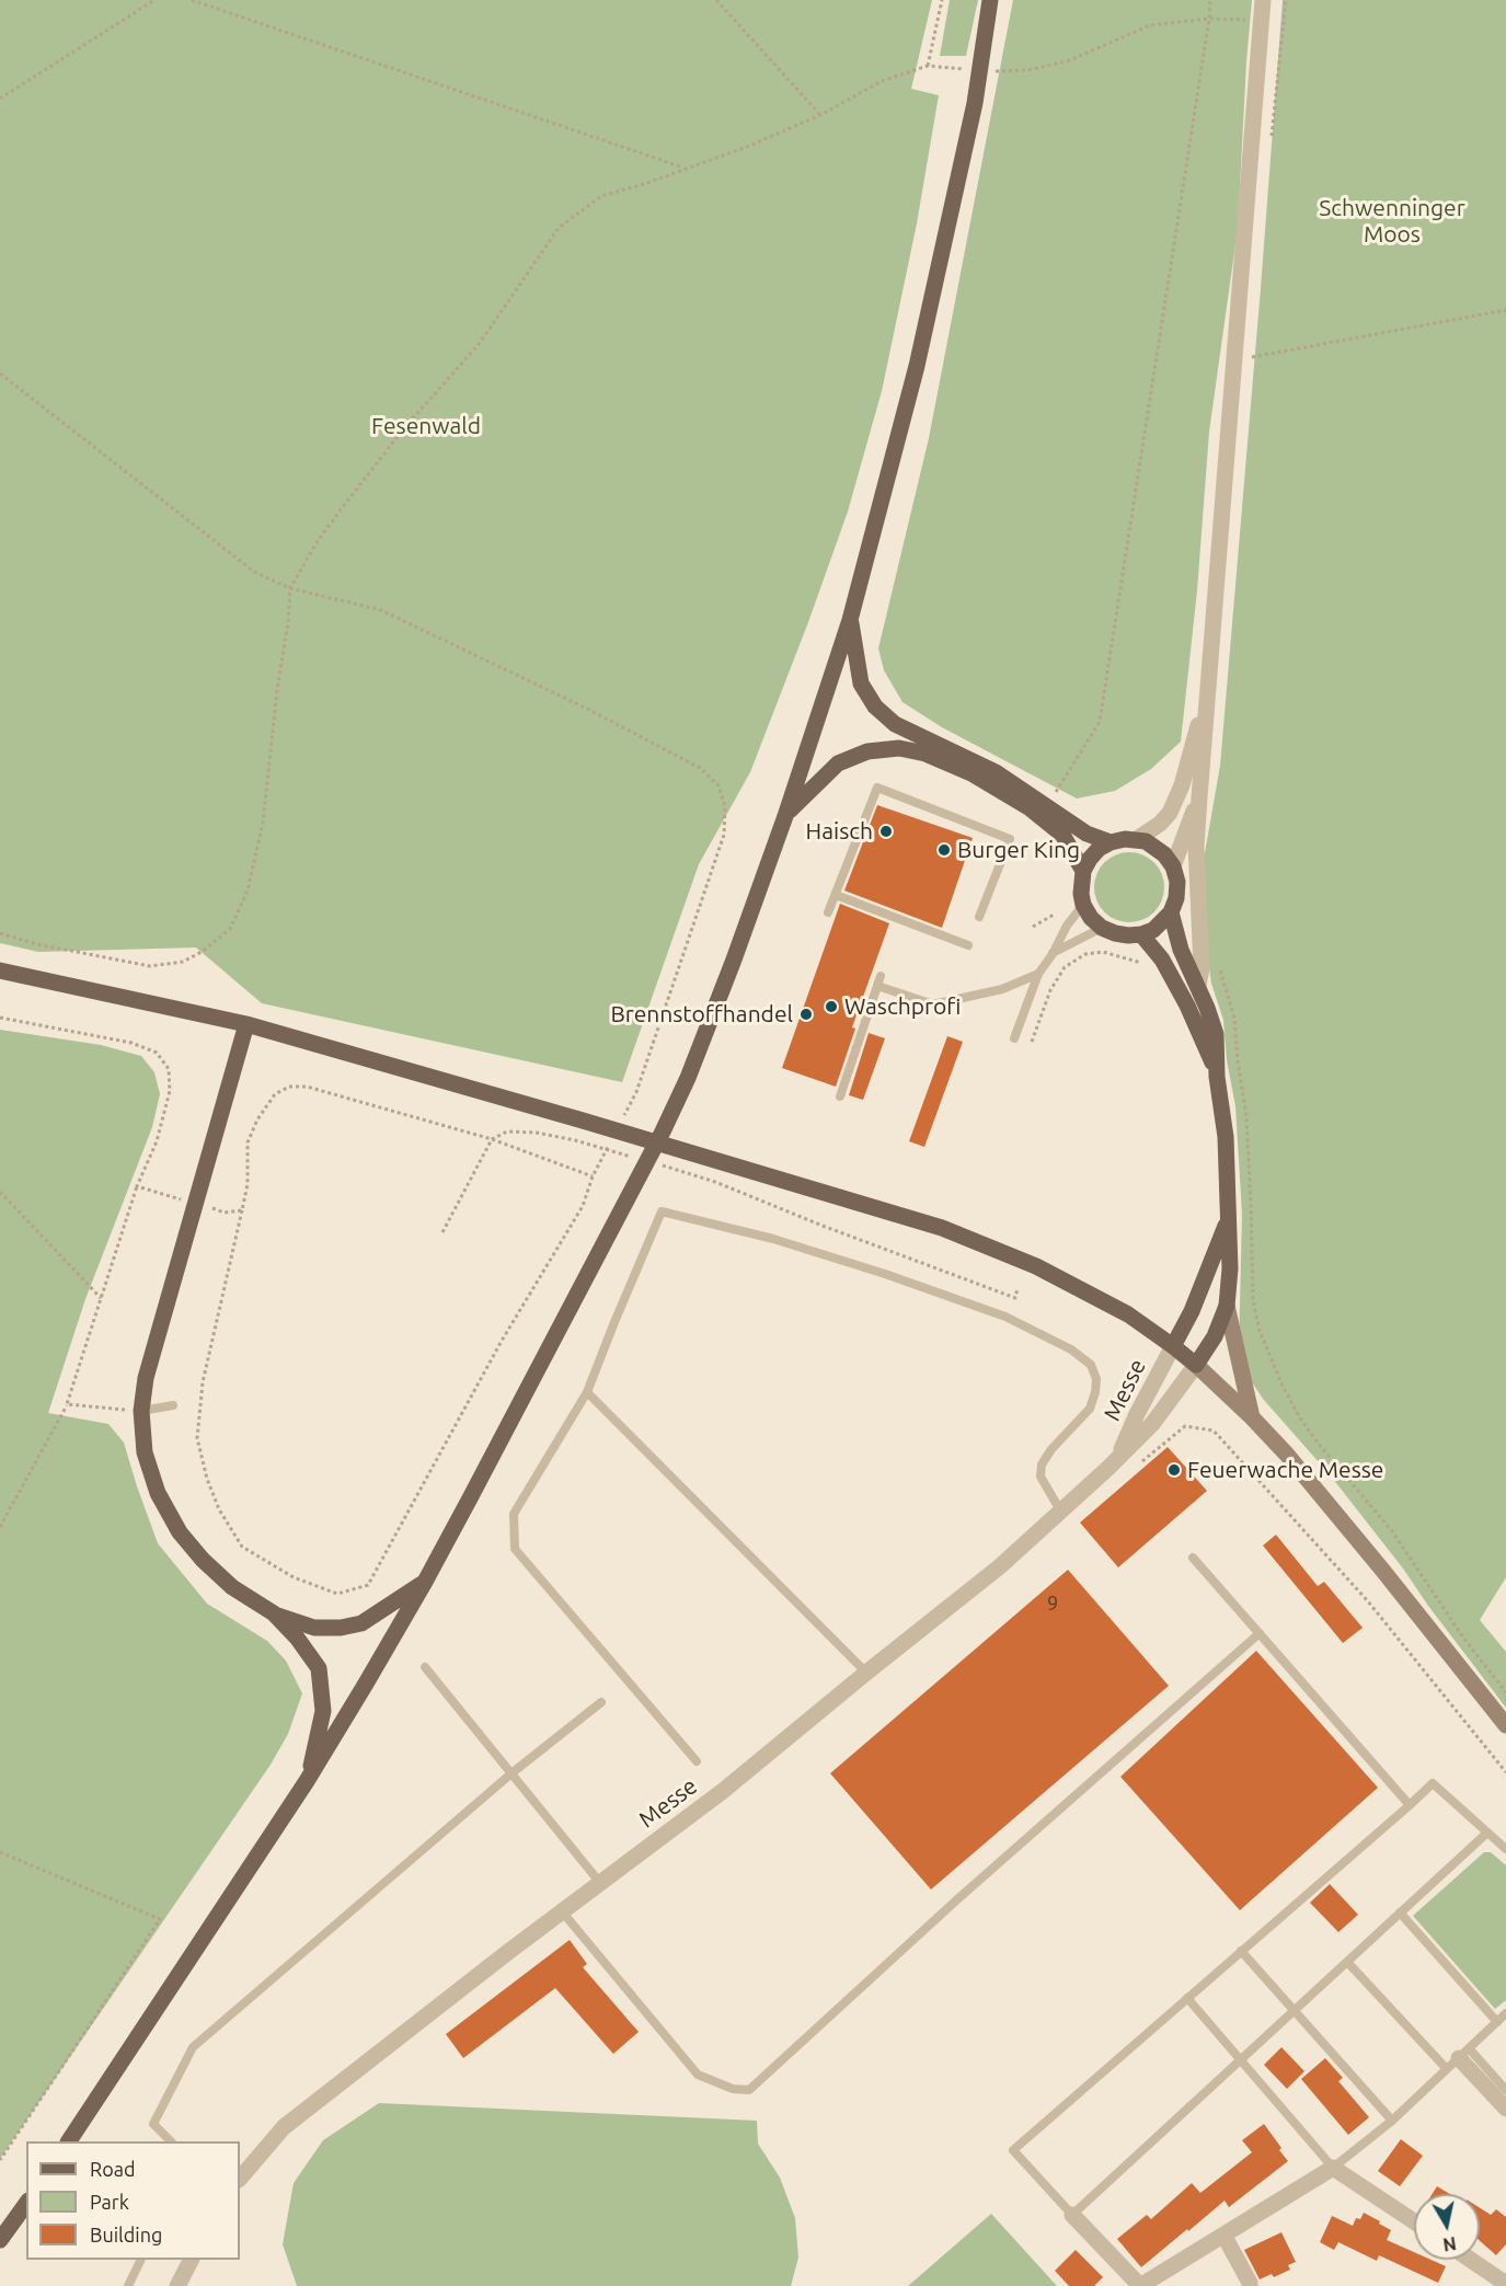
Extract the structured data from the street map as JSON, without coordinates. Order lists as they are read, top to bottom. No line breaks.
{"streets":{"street":["Messe"]},"parks":["Schwenninger Moos","Fesenwald"],"places":["Haisch","Burger King","Waschprofi","Brennstoffhandel","Feuerwache Messe"],"house_numbers":["9"],"legend":["Road","Park","Building"],"north":"bottom"}
